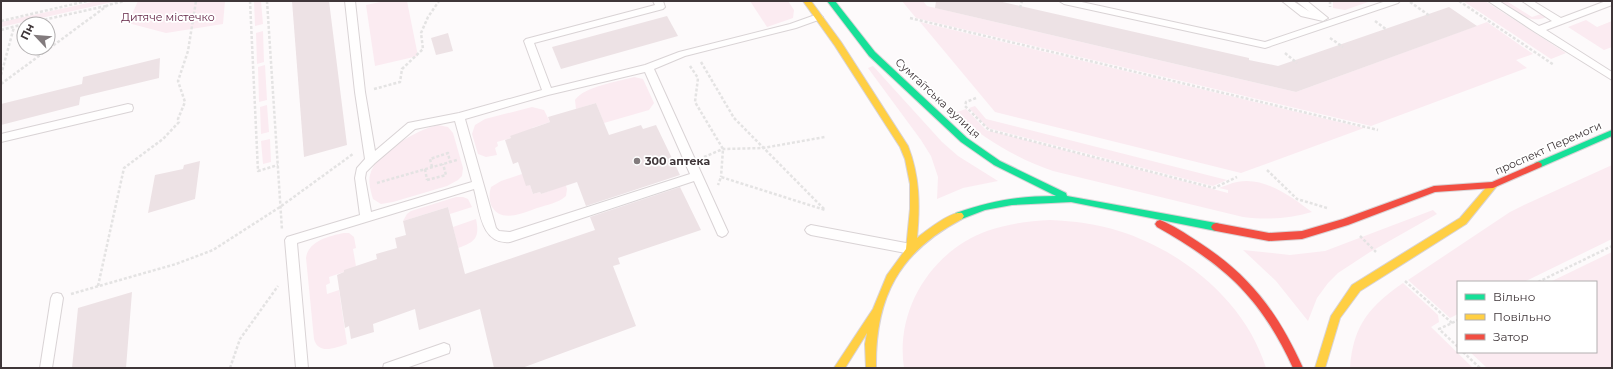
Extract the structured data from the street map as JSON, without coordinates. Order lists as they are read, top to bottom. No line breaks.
{"streets":{"main road":["Сумгаїтська вулиця","проспект Перемоги"]},"parks":["Дитяче містечко"],"places":["300 аптека"],"legend":["Вільно","Повільно","Затор"],"north":"top left"}
